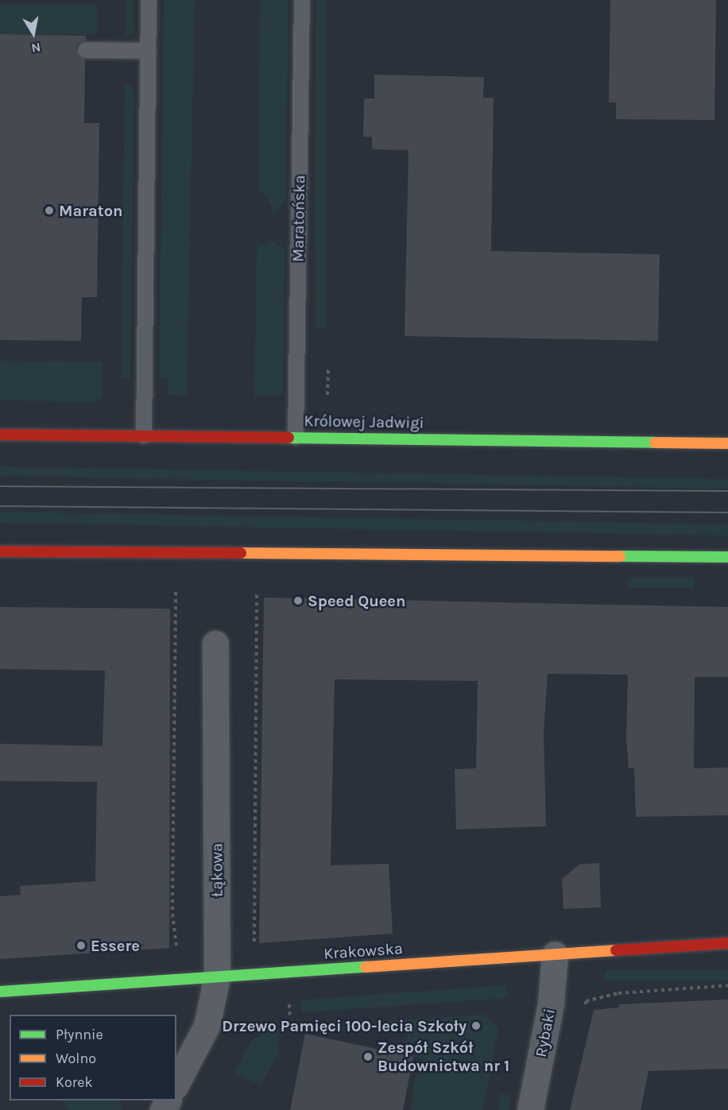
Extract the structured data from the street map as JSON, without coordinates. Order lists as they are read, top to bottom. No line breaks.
{"streets":{"street":["Królowej Jadwigi","Łąkowa","Krakowska","Rybaki"],"lane":["Maratońska"]},"crossings":[["Maratońska","Królowej Jadwigi"],["Łąkowa","Krakowska"],["Krakowska","Rybaki"]],"places":["Maraton","Speed Queen","Essere","Drzewo Pamięci 100-lecia Szkoły","Zespół Szkół Budownictwa nr 1"],"legend":["Płynnie","Wolno","Korek"],"north":"bottom"}
